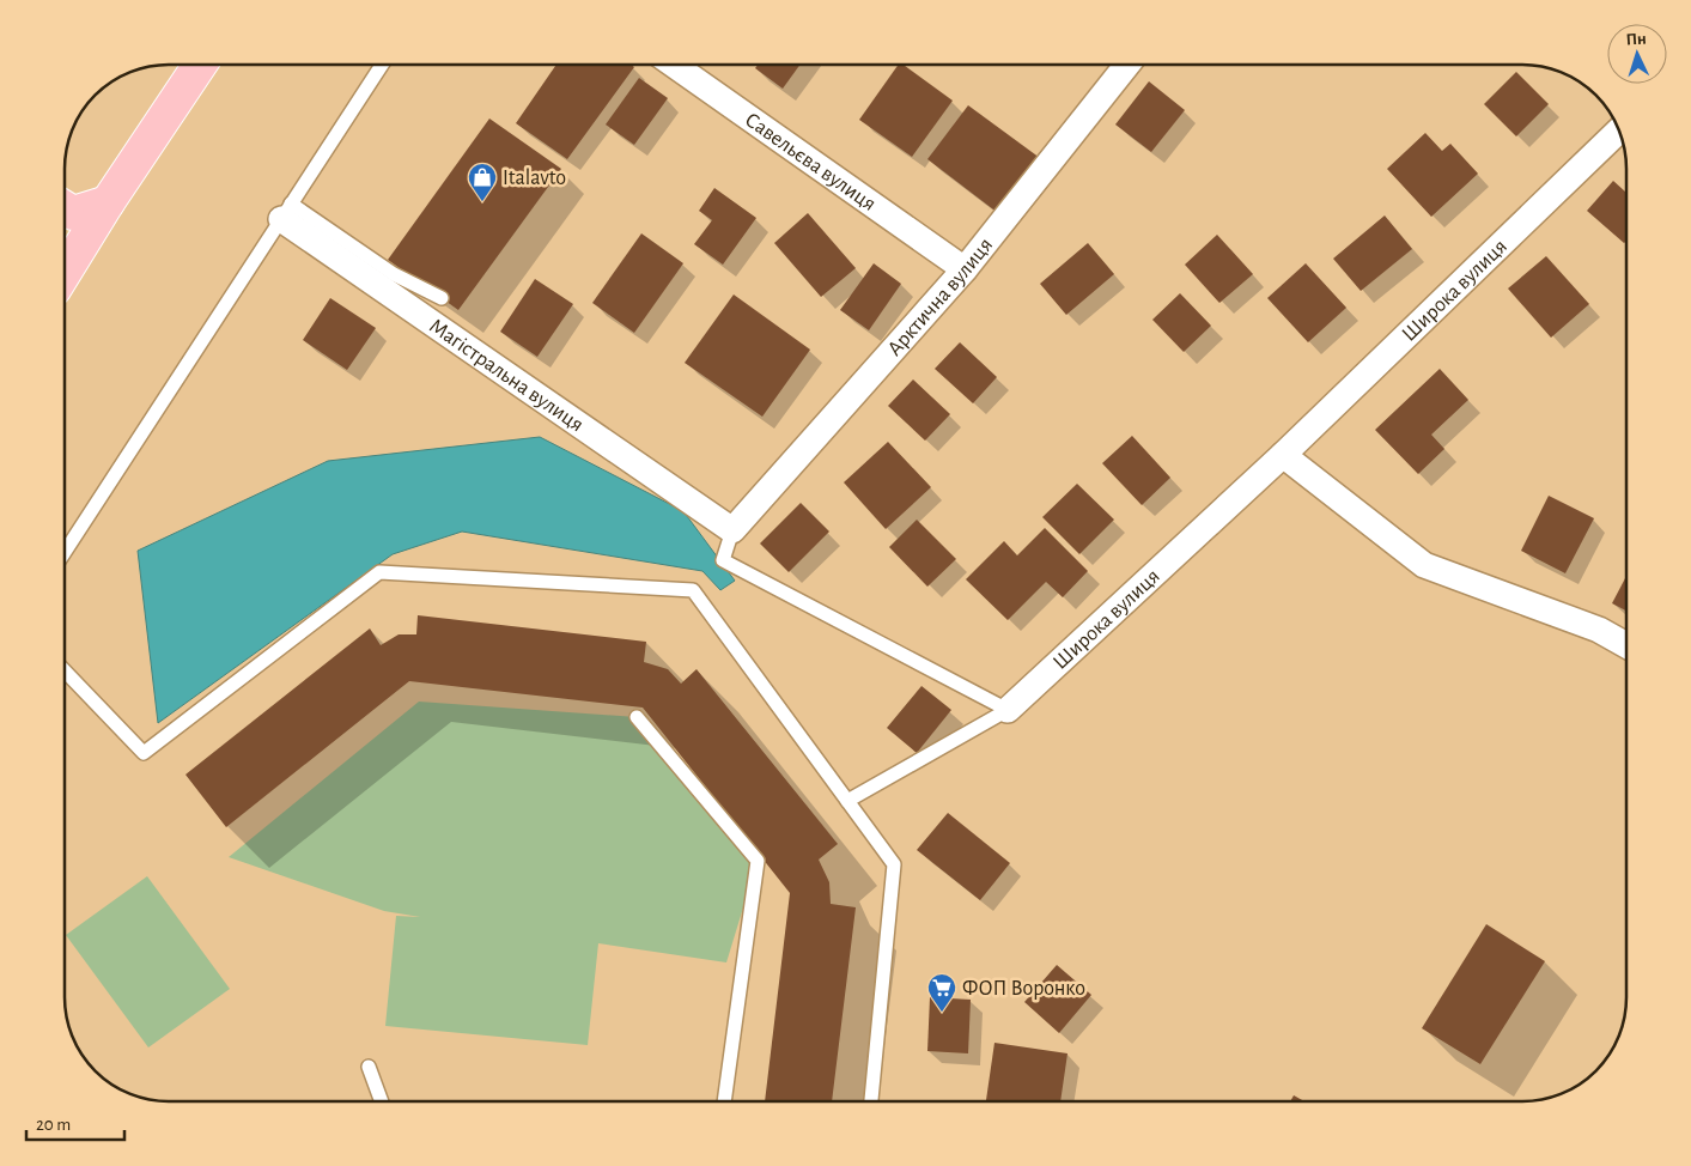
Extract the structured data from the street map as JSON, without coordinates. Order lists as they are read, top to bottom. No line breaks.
{"streets":{"street":["Савельєва вулиця","Широка вулиця","Арктична вулиця","Магістральна вулиця"]},"crossings":[["Савельєва вулиця","Арктична вулиця"],["Арктична вулиця","Магістральна вулиця"]],"places":{"shop":["Italavto"],"supermarket":["ФОП Воронко"]},"scale_bar":"20 m","north":"top"}
